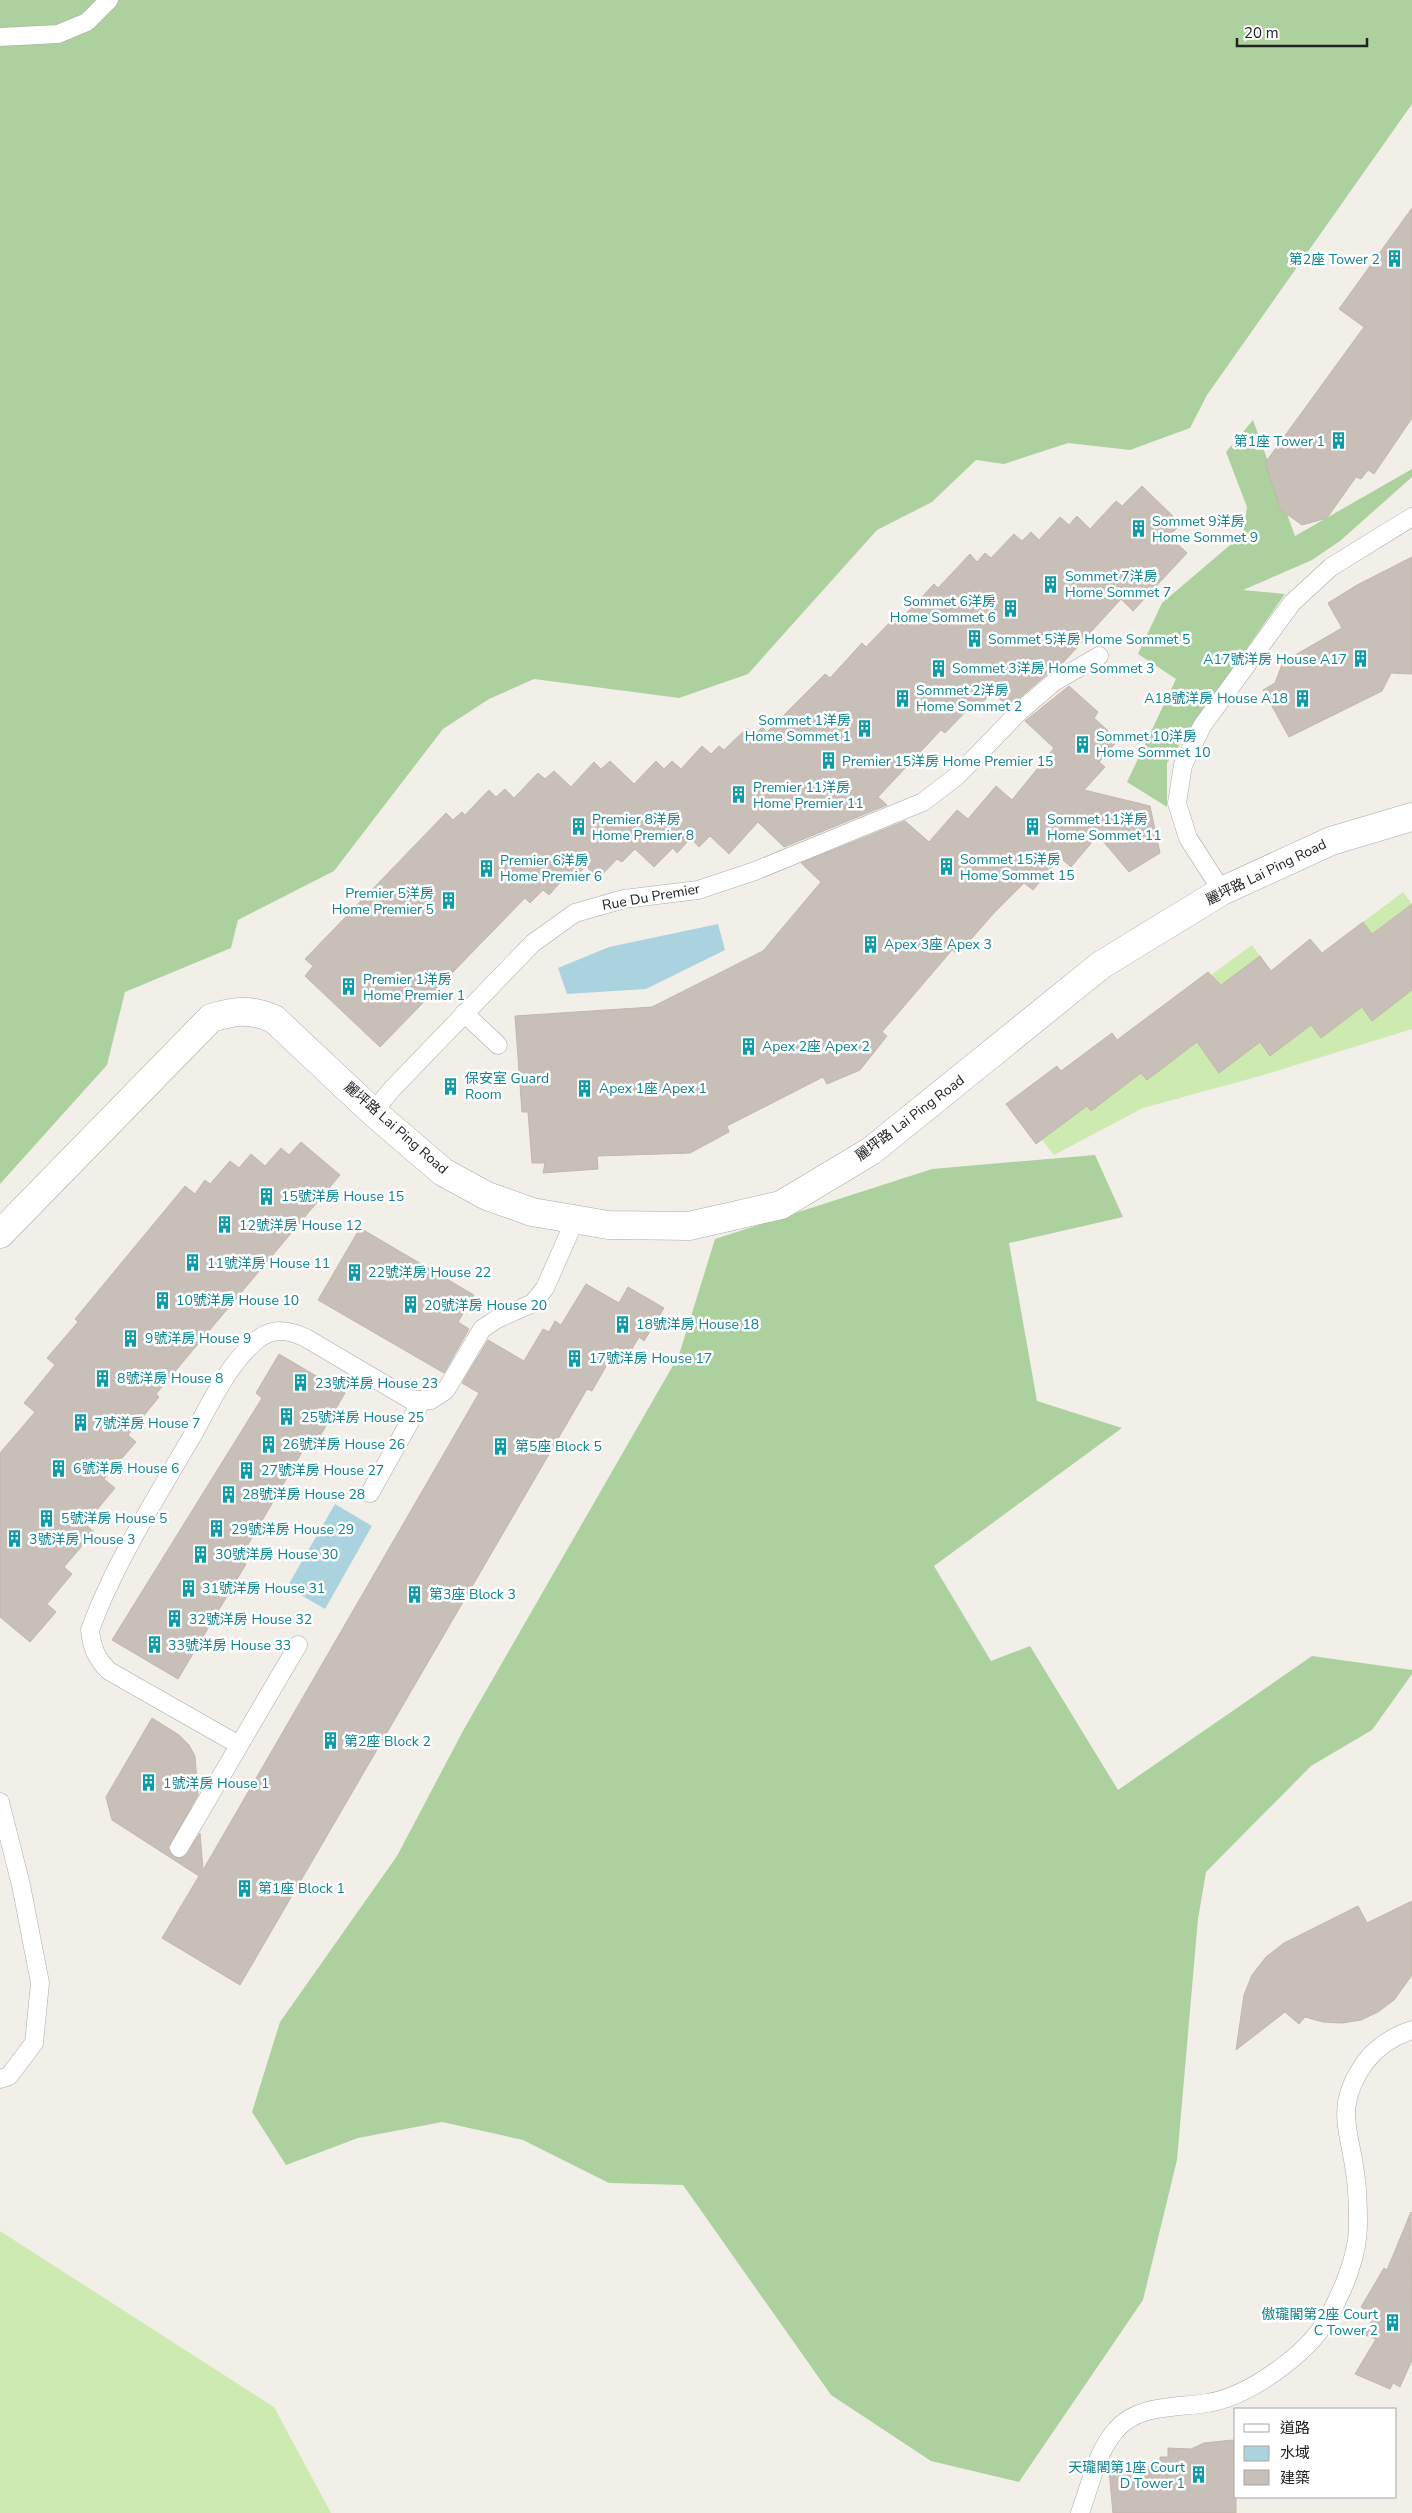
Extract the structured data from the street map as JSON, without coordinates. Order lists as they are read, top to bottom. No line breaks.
{"streets":{"street":["麗坪路 Lai Ping Road"],"lane":["Rue Du Premier"]},"crossings":[["麗坪路 Lai Ping Road","Rue Du Premier"]],"places":{"building":["第2座 Tower 2","第1座 Tower 1","Sommet 9洋房 Home Sommet 9","Sommet 7洋房 Home Sommet 7","Sommet 6洋房 Home Sommet 6","Sommet 5洋房 Home Sommet 5","A17號洋房 House A17","Sommet 3洋房 Home Sommet 3","Sommet 2洋房 Home Sommet 2","A18號洋房 House A18","Sommet 1洋房 Home Sommet 1","Sommet 10洋房 Home Sommet 10","Premier 15洋房 Home Premier 15","Premier 11洋房 Home Premier 11","Premier 8洋房 Home Premier 8","Sommet 11洋房 Home Sommet 11","Sommet 15洋房 Home Sommet 15","Premier 6洋房 Home Premier 6","Premier 5洋房 Home Premier 5","Apex 3座 Apex 3","Premier 1洋房 Home Premier 1","Apex 2座 Apex 2","保安室 Guard Room","Apex 1座 Apex 1","15號洋房 House 15","12號洋房 House 12","11號洋房 House 11","22號洋房 House 22","10號洋房 House 10","20號洋房 House 20","18號洋房 House 18","9號洋房 House 9","17號洋房 House 17","8號洋房 House 8","23號洋房 House 23","25號洋房 House 25","7號洋房 House 7","26號洋房 House 26","第5座 Block 5","6號洋房 House 6","27號洋房 House 27","28號洋房 House 28","5號洋房 House 5","29號洋房 House 29","3號洋房 House 3","30號洋房 House 30","31號洋房 House 31","第3座 Block 3","32號洋房 House 32","33號洋房 House 33","第2座 Block 2","1號洋房 House 1","第1座 Block 1","傲瓏閣第2座 Court C Tower 2","天瓏閣第1座 Court D Tower 1"]},"legend":["道路","水域","建築"],"scale_bar":"20 m"}
